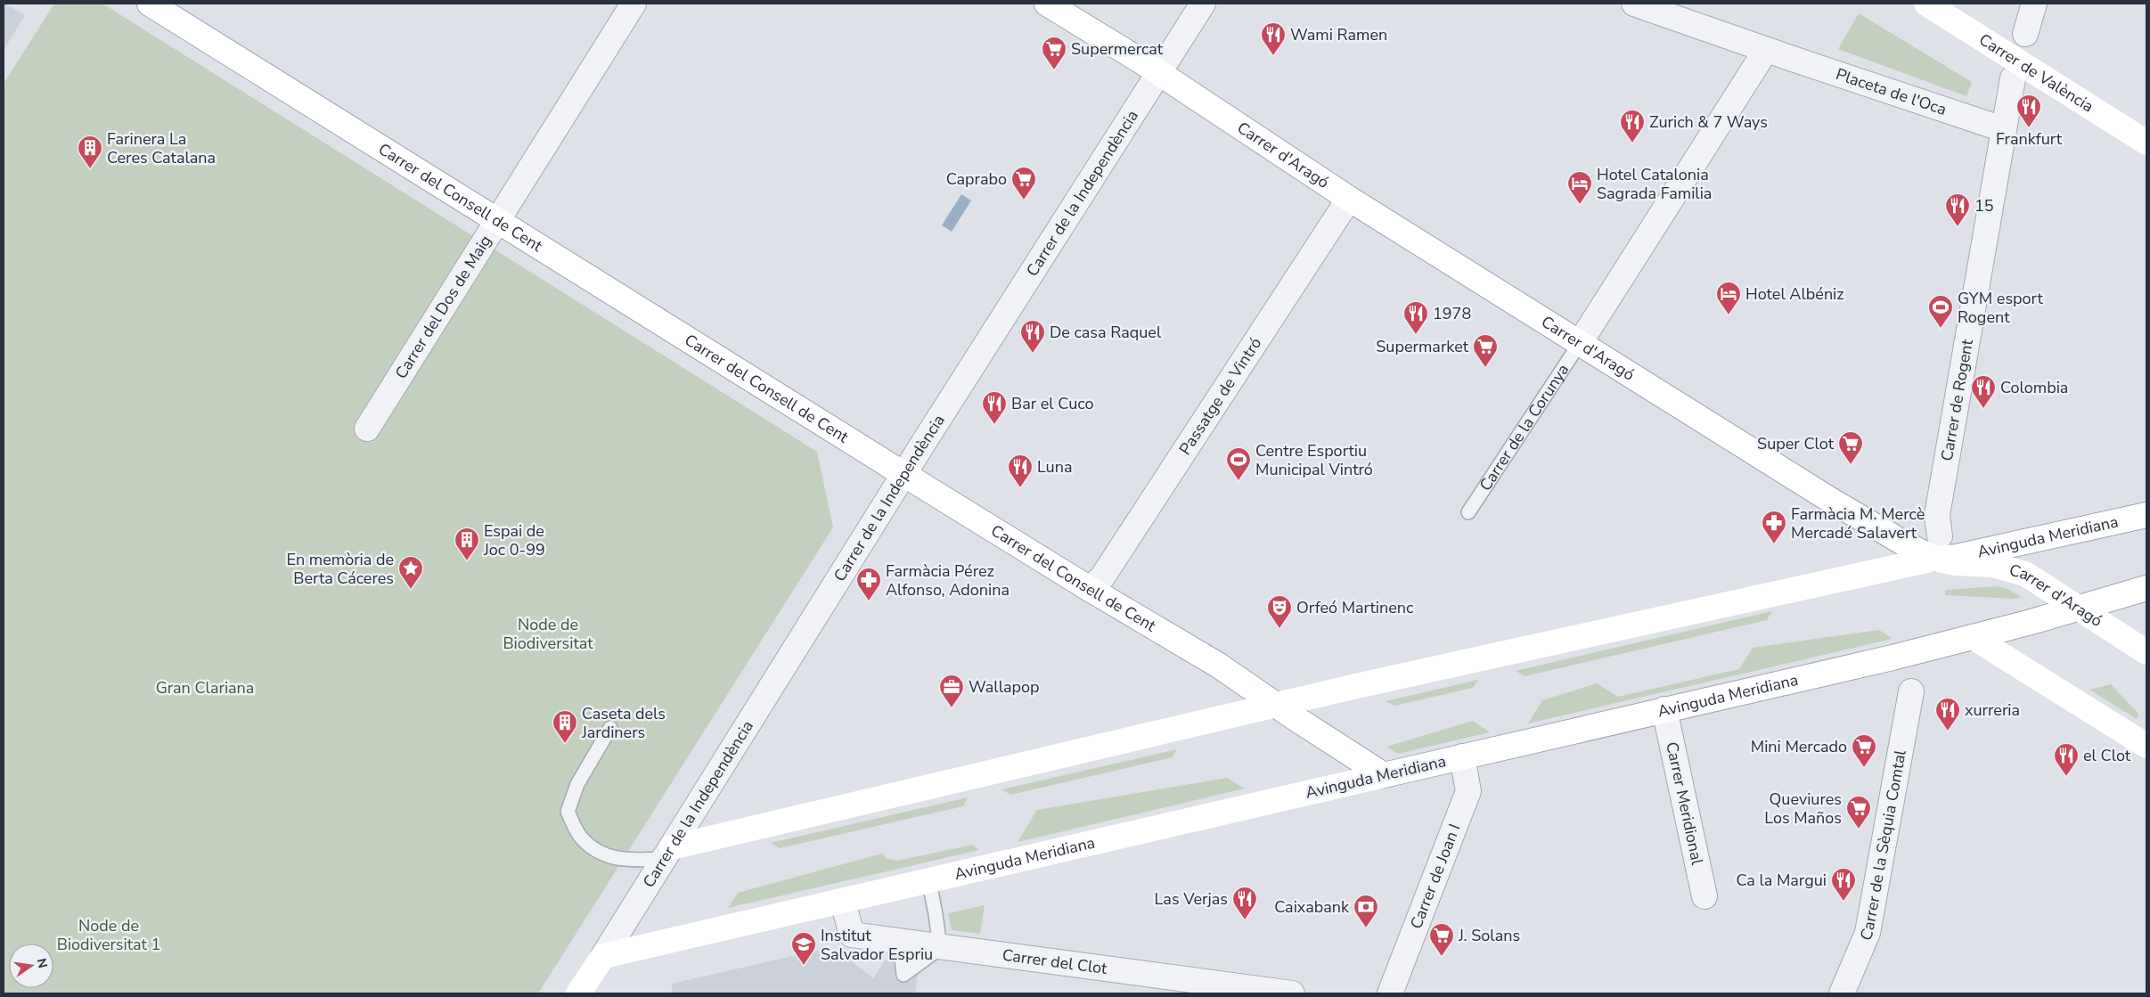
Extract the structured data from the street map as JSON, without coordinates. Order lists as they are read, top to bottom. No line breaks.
{"streets":{"main road":["Carrer de València","Carrer d'Aragó","Carrer de la Independència","Carrer del Consell de Cent","Avinguda Meridiana"],"street":["Placeta de l'Oca","Carrer del Dos de Maig","Passatge de Vintró","Carrer de Rogent","Carrer de la Corunya","Carrer Meridional","Carrer de la Sèquia Comtal","Carrer de Joan I","Carrer del Clot"]},"crossings":[["Placeta de l'Oca","Carrer de Rogent"],["Placeta de l'Oca","Carrer de la Corunya"],["Carrer d'Aragó","Carrer de la Independència"],["Carrer d'Aragó","Passatge de Vintró"],["Carrer d'Aragó","Carrer de Rogent"],["Carrer d'Aragó","Carrer de la Corunya"],["Carrer d'Aragó","Avinguda Meridiana"],["Carrer de la Independència","Carrer del Consell de Cent"],["Carrer de la Independència","Avinguda Meridiana"],["Carrer del Consell de Cent","Carrer del Dos de Maig"],["Carrer del Consell de Cent","Passatge de Vintró"],["Carrer del Consell de Cent","Avinguda Meridiana"],["Carrer de Rogent","Avinguda Meridiana"],["Avinguda Meridiana","Carrer Meridional"],["Avinguda Meridiana","Carrer de Joan I"],["Avinguda Meridiana","Carrer del Clot"]],"parks":["Node de Biodiversitat","Gran Clariana","Node de Biodiversitat 1"],"places":{"restaurant":["Wami Ramen","Frankfurt","Zurich & 7 Ways","15","1978","De casa Raquel","Colombia","Bar el Cuco","Luna","xurreria","el Clot","Ca la Margui","Las Verjas"],"supermarket":["Supermercat","Caprabo","Supermarket","Super Clot","Mini Mercado","Queviures Los Maños","J. Solans"],"building":["Farinera La Ceres Catalana","Espai de Joc 0-99","Caseta dels Jardiners"],"hotel":["Hotel Catalonia Sagrada Familia","Hotel Albéniz"],"sports":["GYM esport Rogent","Centre Esportiu Municipal Vintró"],"pharmacy":["Farmàcia M. Mercè Mercadé Salavert","Farmàcia Pérez Alfonso, Adonina"],"place":["En memòria de Berta Cáceres"],"theatre":["Orfeó Martinenc"],"office":["Wallapop"],"bank":["Caixabank"],"school or university":["Institut Salvador Espriu"]},"north":"right"}
